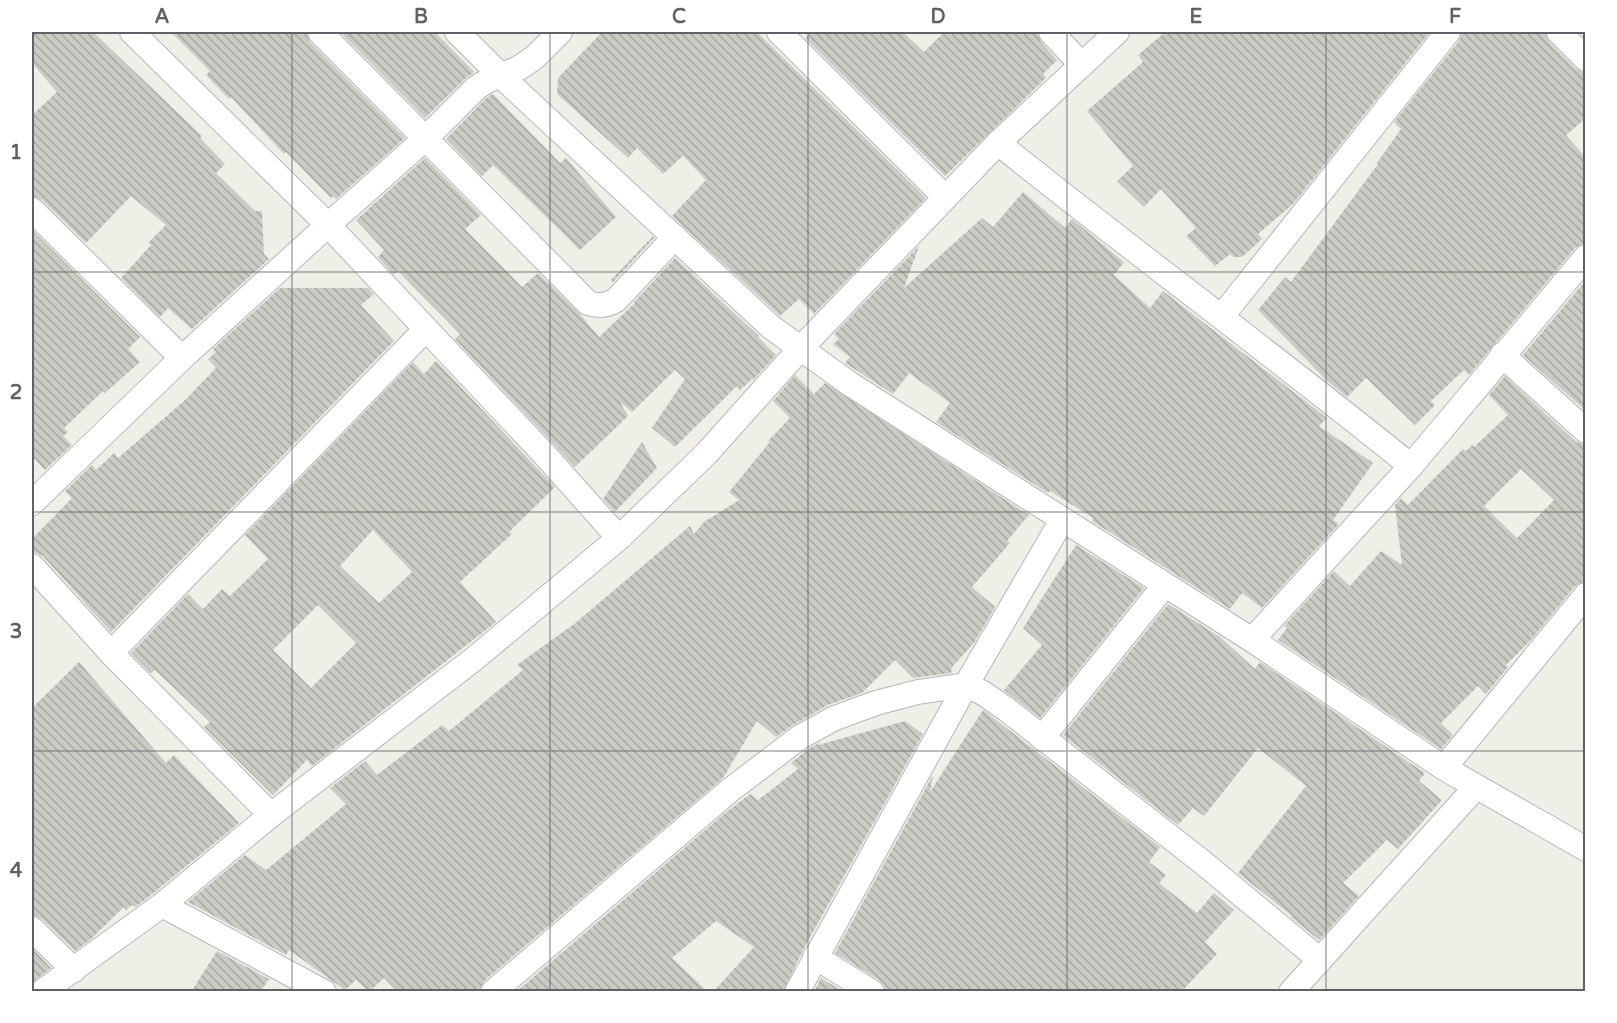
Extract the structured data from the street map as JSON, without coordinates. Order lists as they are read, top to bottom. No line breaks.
{"grid":{"columns":["A","B","C","D","E","F"],"rows":["1","2","3","4"]}}
